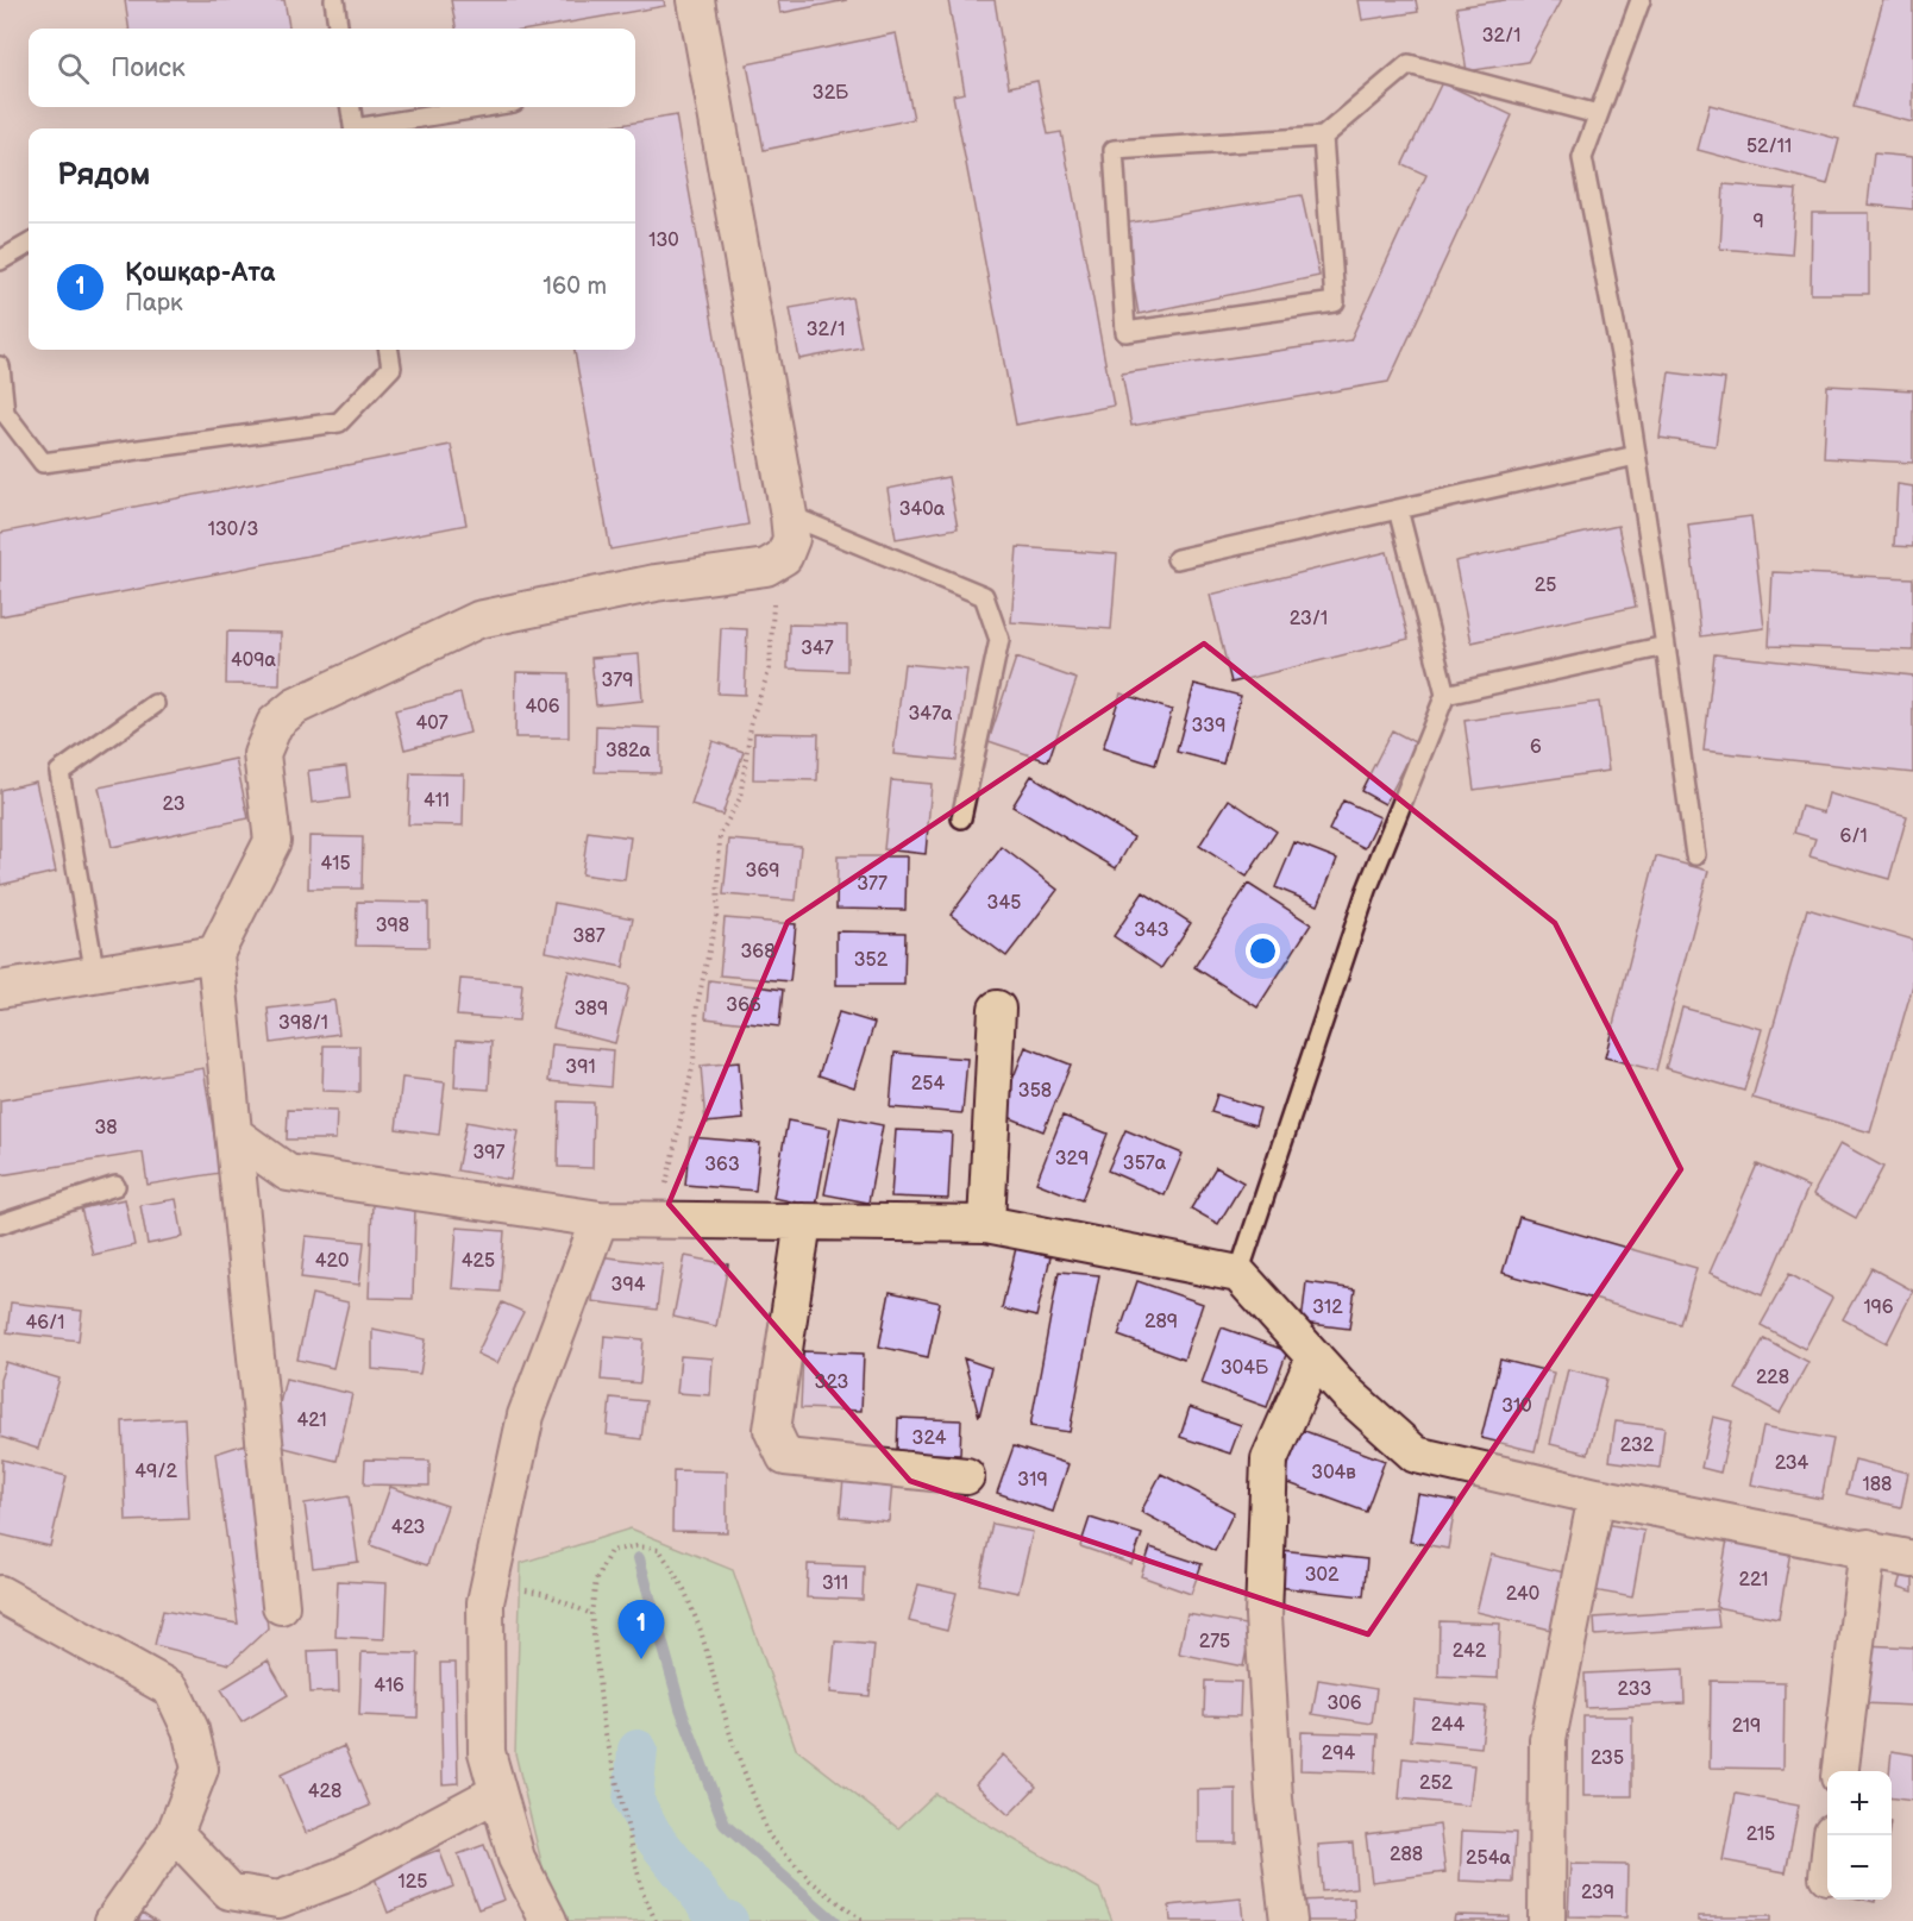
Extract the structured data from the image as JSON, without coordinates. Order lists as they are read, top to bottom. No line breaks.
{"house_numbers":["32/1","32Б","52/11","9","130","32/1","340а","130/3","25","23/1","347","409а","379","406","347а","407","339","6","382а","411","23","6/1","415","369","377","345","398","343","387","368","352","366","389","398/1","391","254","358","38","397","329","357а","363","420","425","394","312","196","289","46/1","304Б","228","323","310","421","324","232","234","49/2","304в","319","188","423","302","221","311","240","275","242","416","233","306","244","219","294","235","252","428","215","288","254а","125","239"],"page":{"search":"Поиск","heading":"Рядом","list":[{"mark":"1","name":"Қошқар-Ата","note":"Парк","value":"160 m"}],"pins":"1","map_buttons":["+","−"]}}
